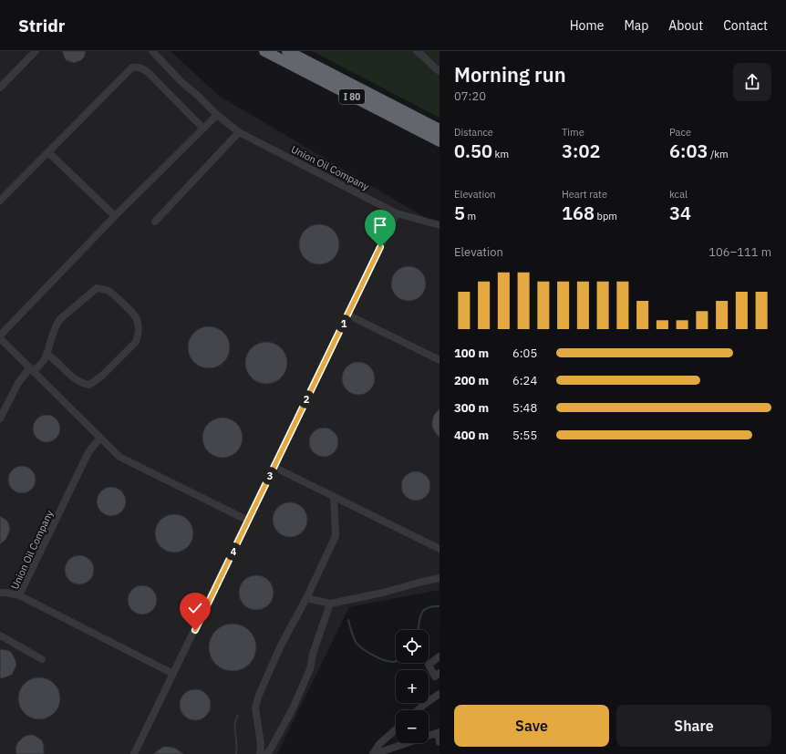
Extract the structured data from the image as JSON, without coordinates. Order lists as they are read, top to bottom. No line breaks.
{"streets":{"highway":["I 80"],"street":["Union Oil Company"]},"page":{"header":"Stridr","nav":["Home","Map","About","Contact"],"heading":["Morning run","07:20"],"stats":[["Distance","0.50 km"],["Time","3:02"],["Pace","6:03 /km"],["Elevation","5 m"],["Heart rate","168 bpm"],["kcal","34"]],"chart":["Elevation","106–111 m"],"pins":["1","2","3","4"],"list":[{"name":"100 m","note":"6:05"},{"name":"200 m","note":"6:24"},{"name":"300 m","note":"5:48"},{"name":"400 m","note":"5:55"}],"map_buttons":["+","−"],"buttons":["Save","Share"]}}
